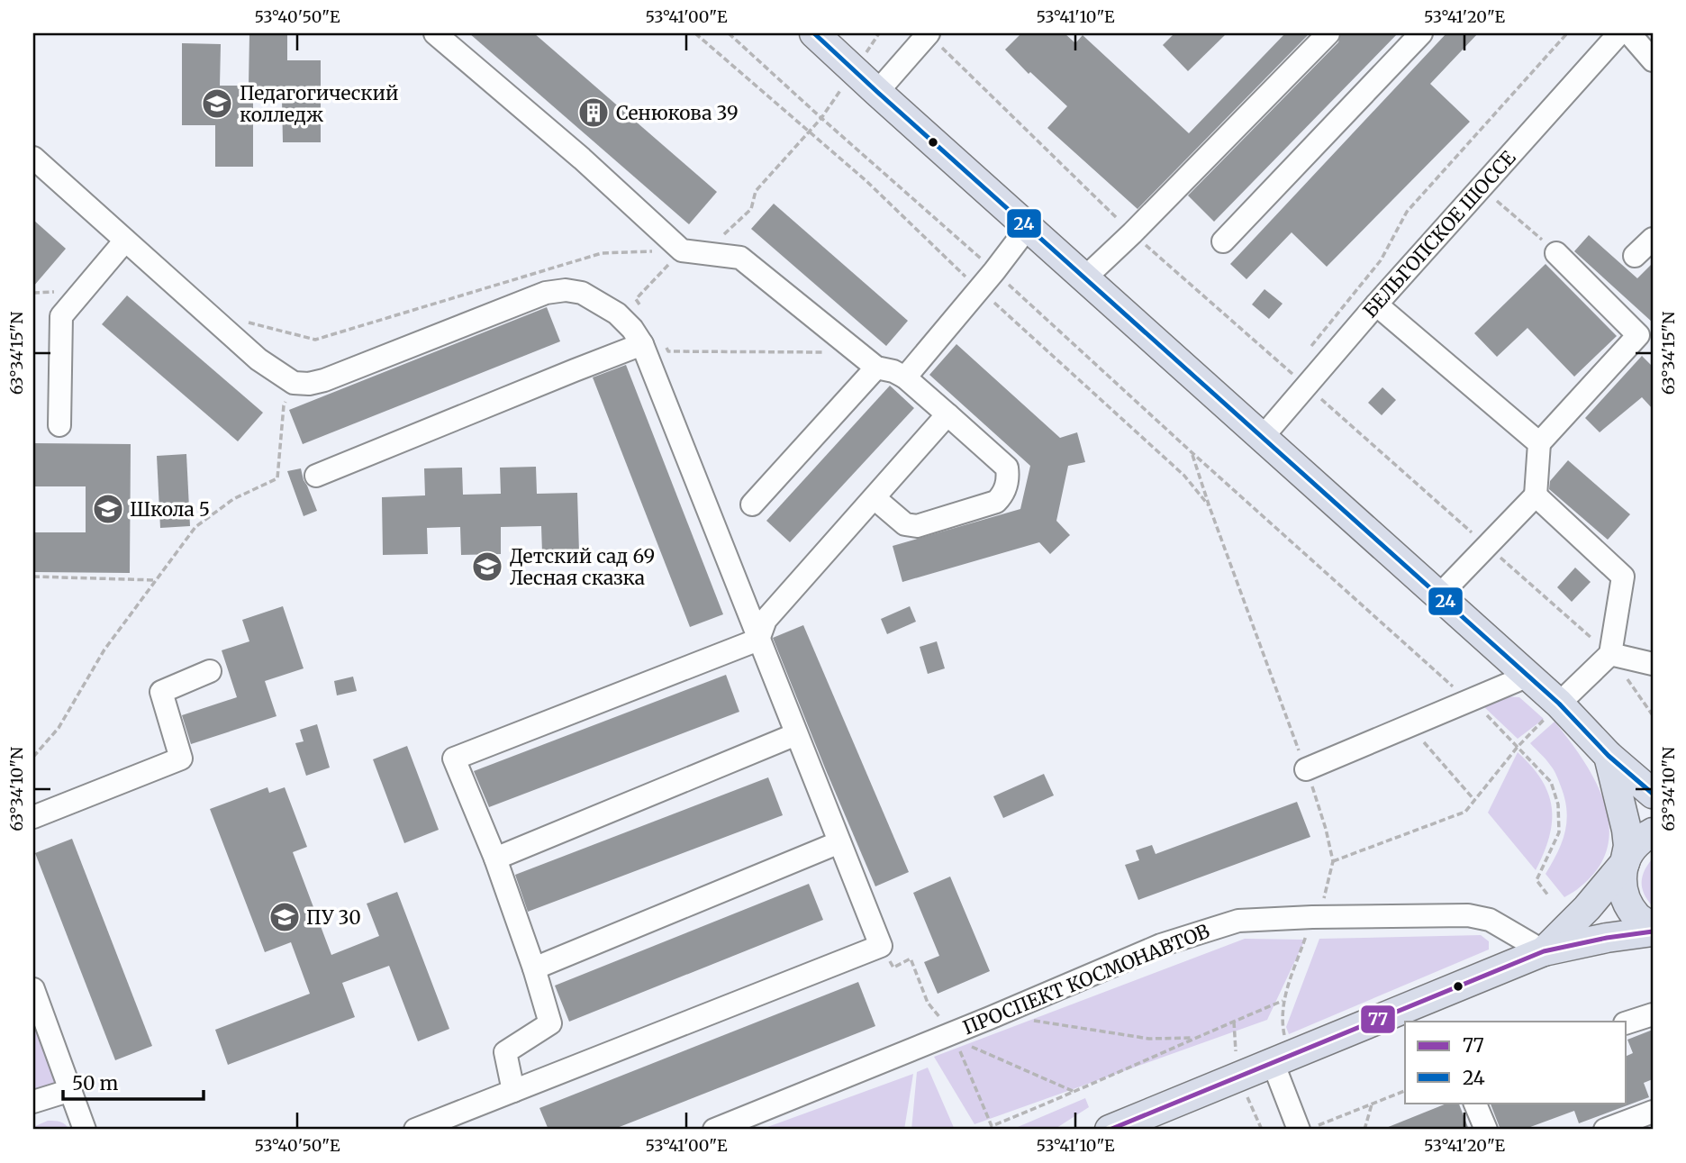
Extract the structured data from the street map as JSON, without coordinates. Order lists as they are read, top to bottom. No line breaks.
{"streets":{"street":["БЕЛЬГОПСКОЕ ШОССЕ","ПРОСПЕКТ КОСМОНАВТОВ"]},"places":{"school or university":["Педагогический колледж","Школа 5","Детский сад 69 Лесная сказка","ПУ 30"],"building":["Сенюкова 39"]},"lines":["transit line 24","transit line 77"],"legend":["77","24"],"scale_bar":"50 m","coordinates":["53°40'50\"E","53°41'00\"E","53°41'10\"E","53°41'20\"E","63°34'15\"N","63°34'10\"N"]}
